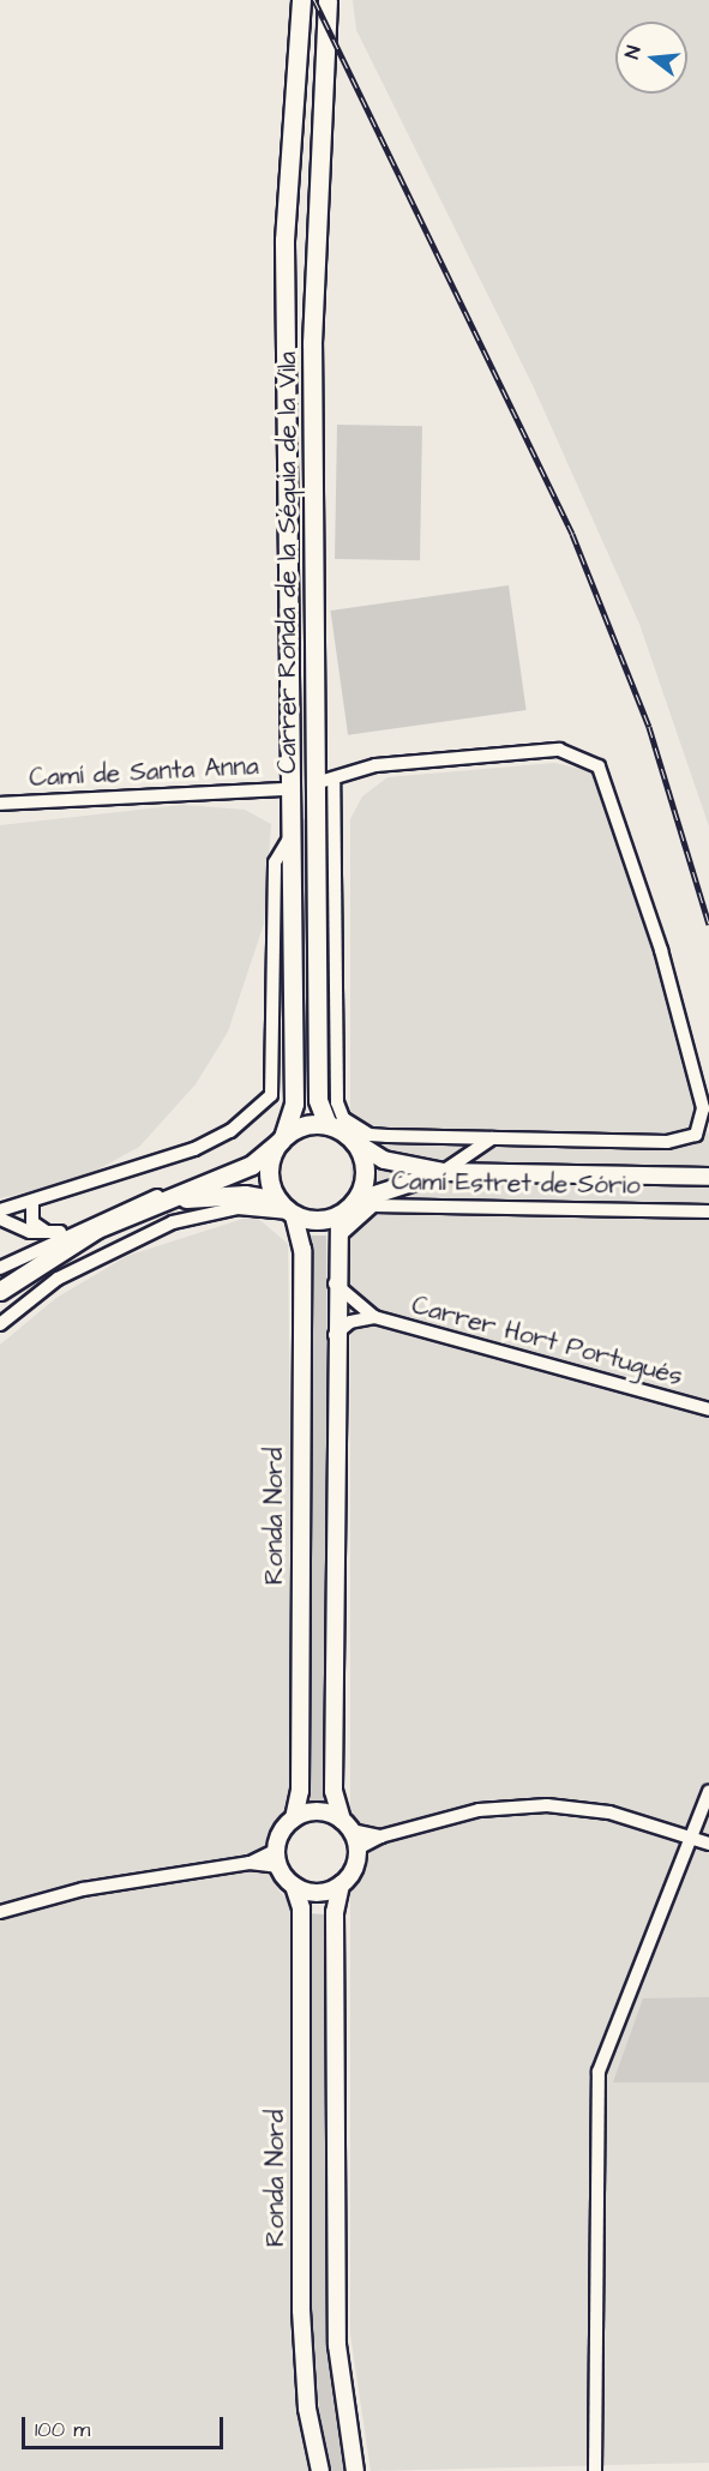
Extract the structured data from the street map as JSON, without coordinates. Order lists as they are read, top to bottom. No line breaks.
{"streets":{"main road":["Carrer Ronda de la Séquia de la Vila","Ronda Nord"],"street":["Camí de Santa Anna","Camí Estret de Sório","Carrer Hort Portugués"]},"crossings":[["Carrer Ronda de la Séquia de la Vila","Camí de Santa Anna"],["Carrer Ronda de la Séquia de la Vila","Camí Estret de Sório"],["Carrer Ronda de la Séquia de la Vila","Ronda Nord"],["Camí Estret de Sório","Ronda Nord"]],"scale_bar":"100 m","north":"left"}
